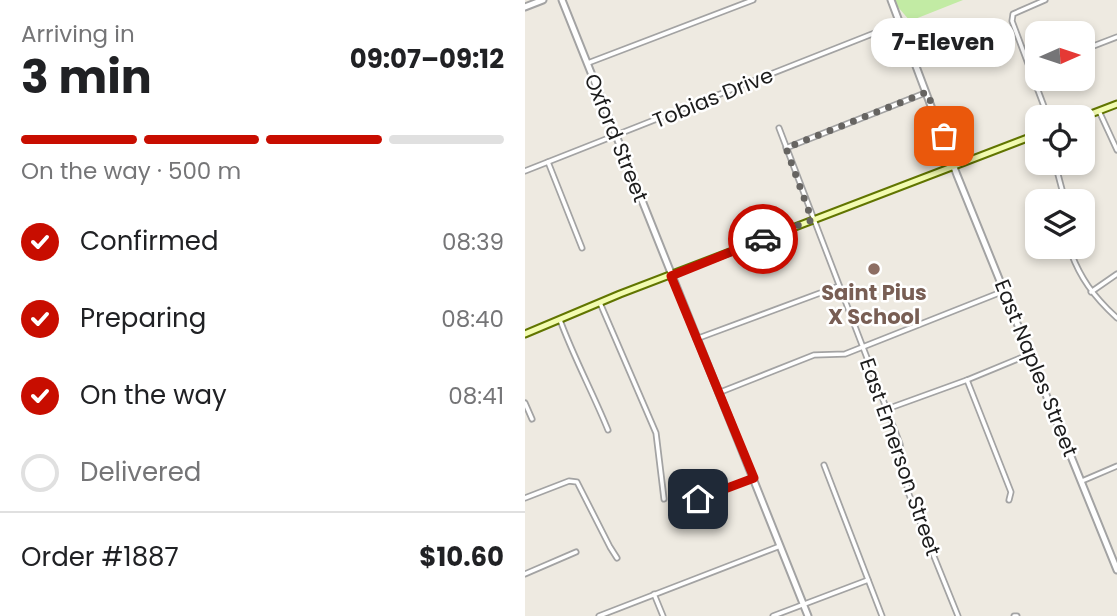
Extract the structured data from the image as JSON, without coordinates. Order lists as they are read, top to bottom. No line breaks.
{"streets":{"street":["Tobias Drive","Oxford Street","East Naples Street","East Emerson Street"]},"crossings":[["Tobias Drive","Oxford Street"],["Tobias Drive","East Naples Street"]],"places":["7-Eleven","Saint Pius X School"],"north":"right","page":{"heading":["3 min","Arriving in","09:07–09:12"],"panel":["Order #1887","$10.60"],"bubble":"7-Eleven","bar":"On the way · 500 m","list":[["Confirmed","08:39"],["Preparing","08:40"],["On the way","08:41"],"Delivered"]}}
